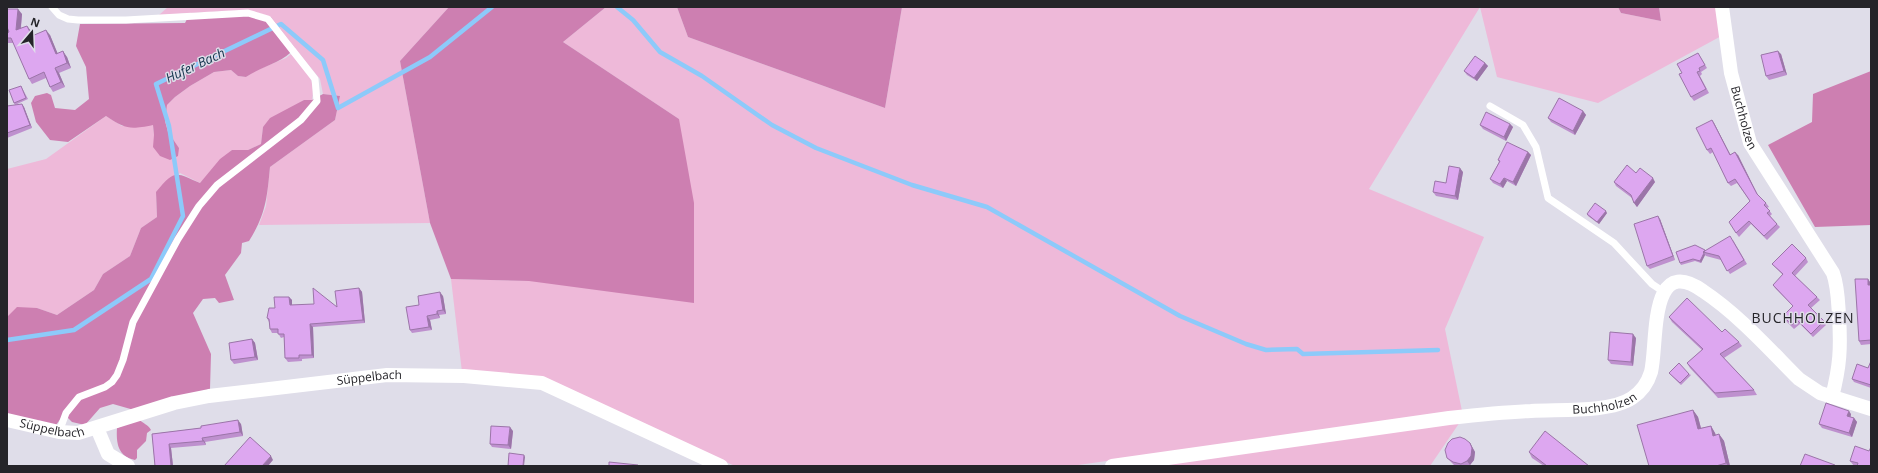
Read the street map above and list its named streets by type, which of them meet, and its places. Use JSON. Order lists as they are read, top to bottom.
{
  "streets": {
    "street": ["Buchholzen", "Süppelbach"]
  },
  "districts": ["BUCHHOLZEN"],
  "water": ["Hufer Bach"],
  "north": "top"
}
